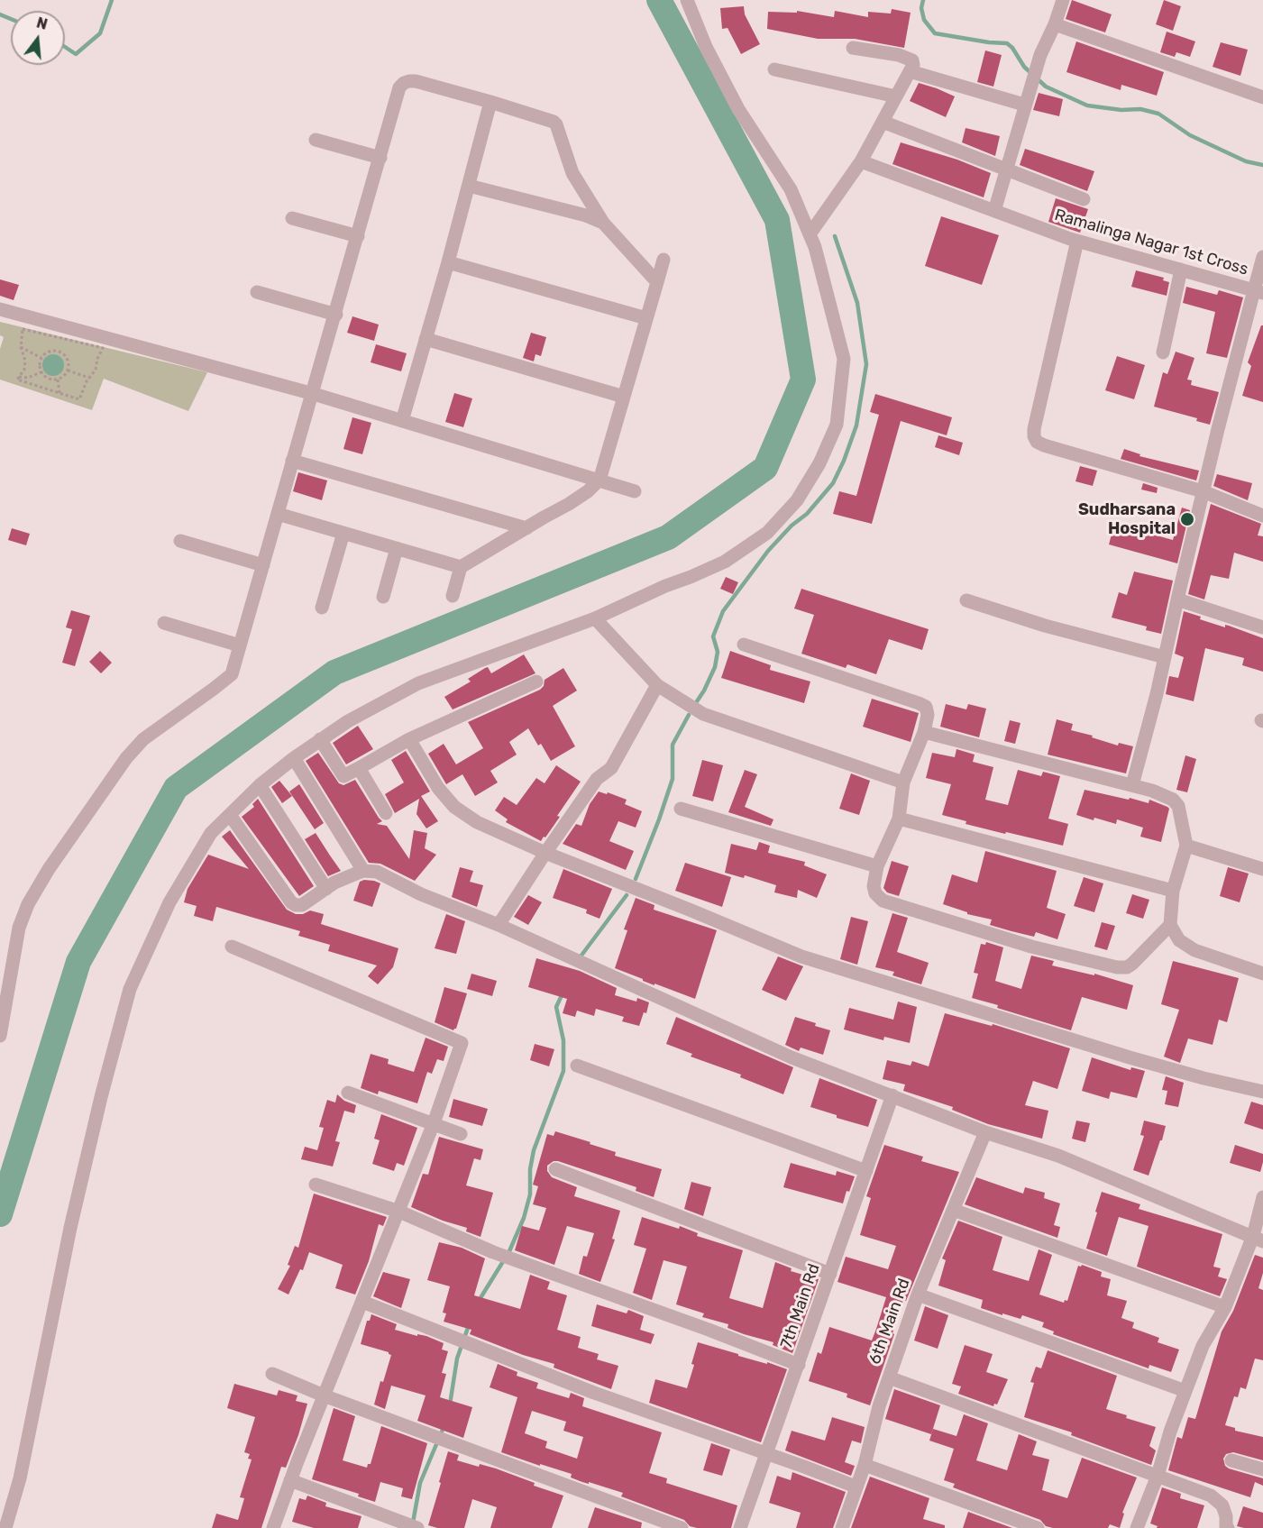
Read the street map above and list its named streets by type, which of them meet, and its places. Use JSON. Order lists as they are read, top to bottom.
{
  "streets": {
    "street": ["Ramalinga Nagar 1st Cross", "7th Main Rd", "6th Main Rd"]
  },
  "places": ["Sudharsana Hospital"],
  "north": "top"
}
